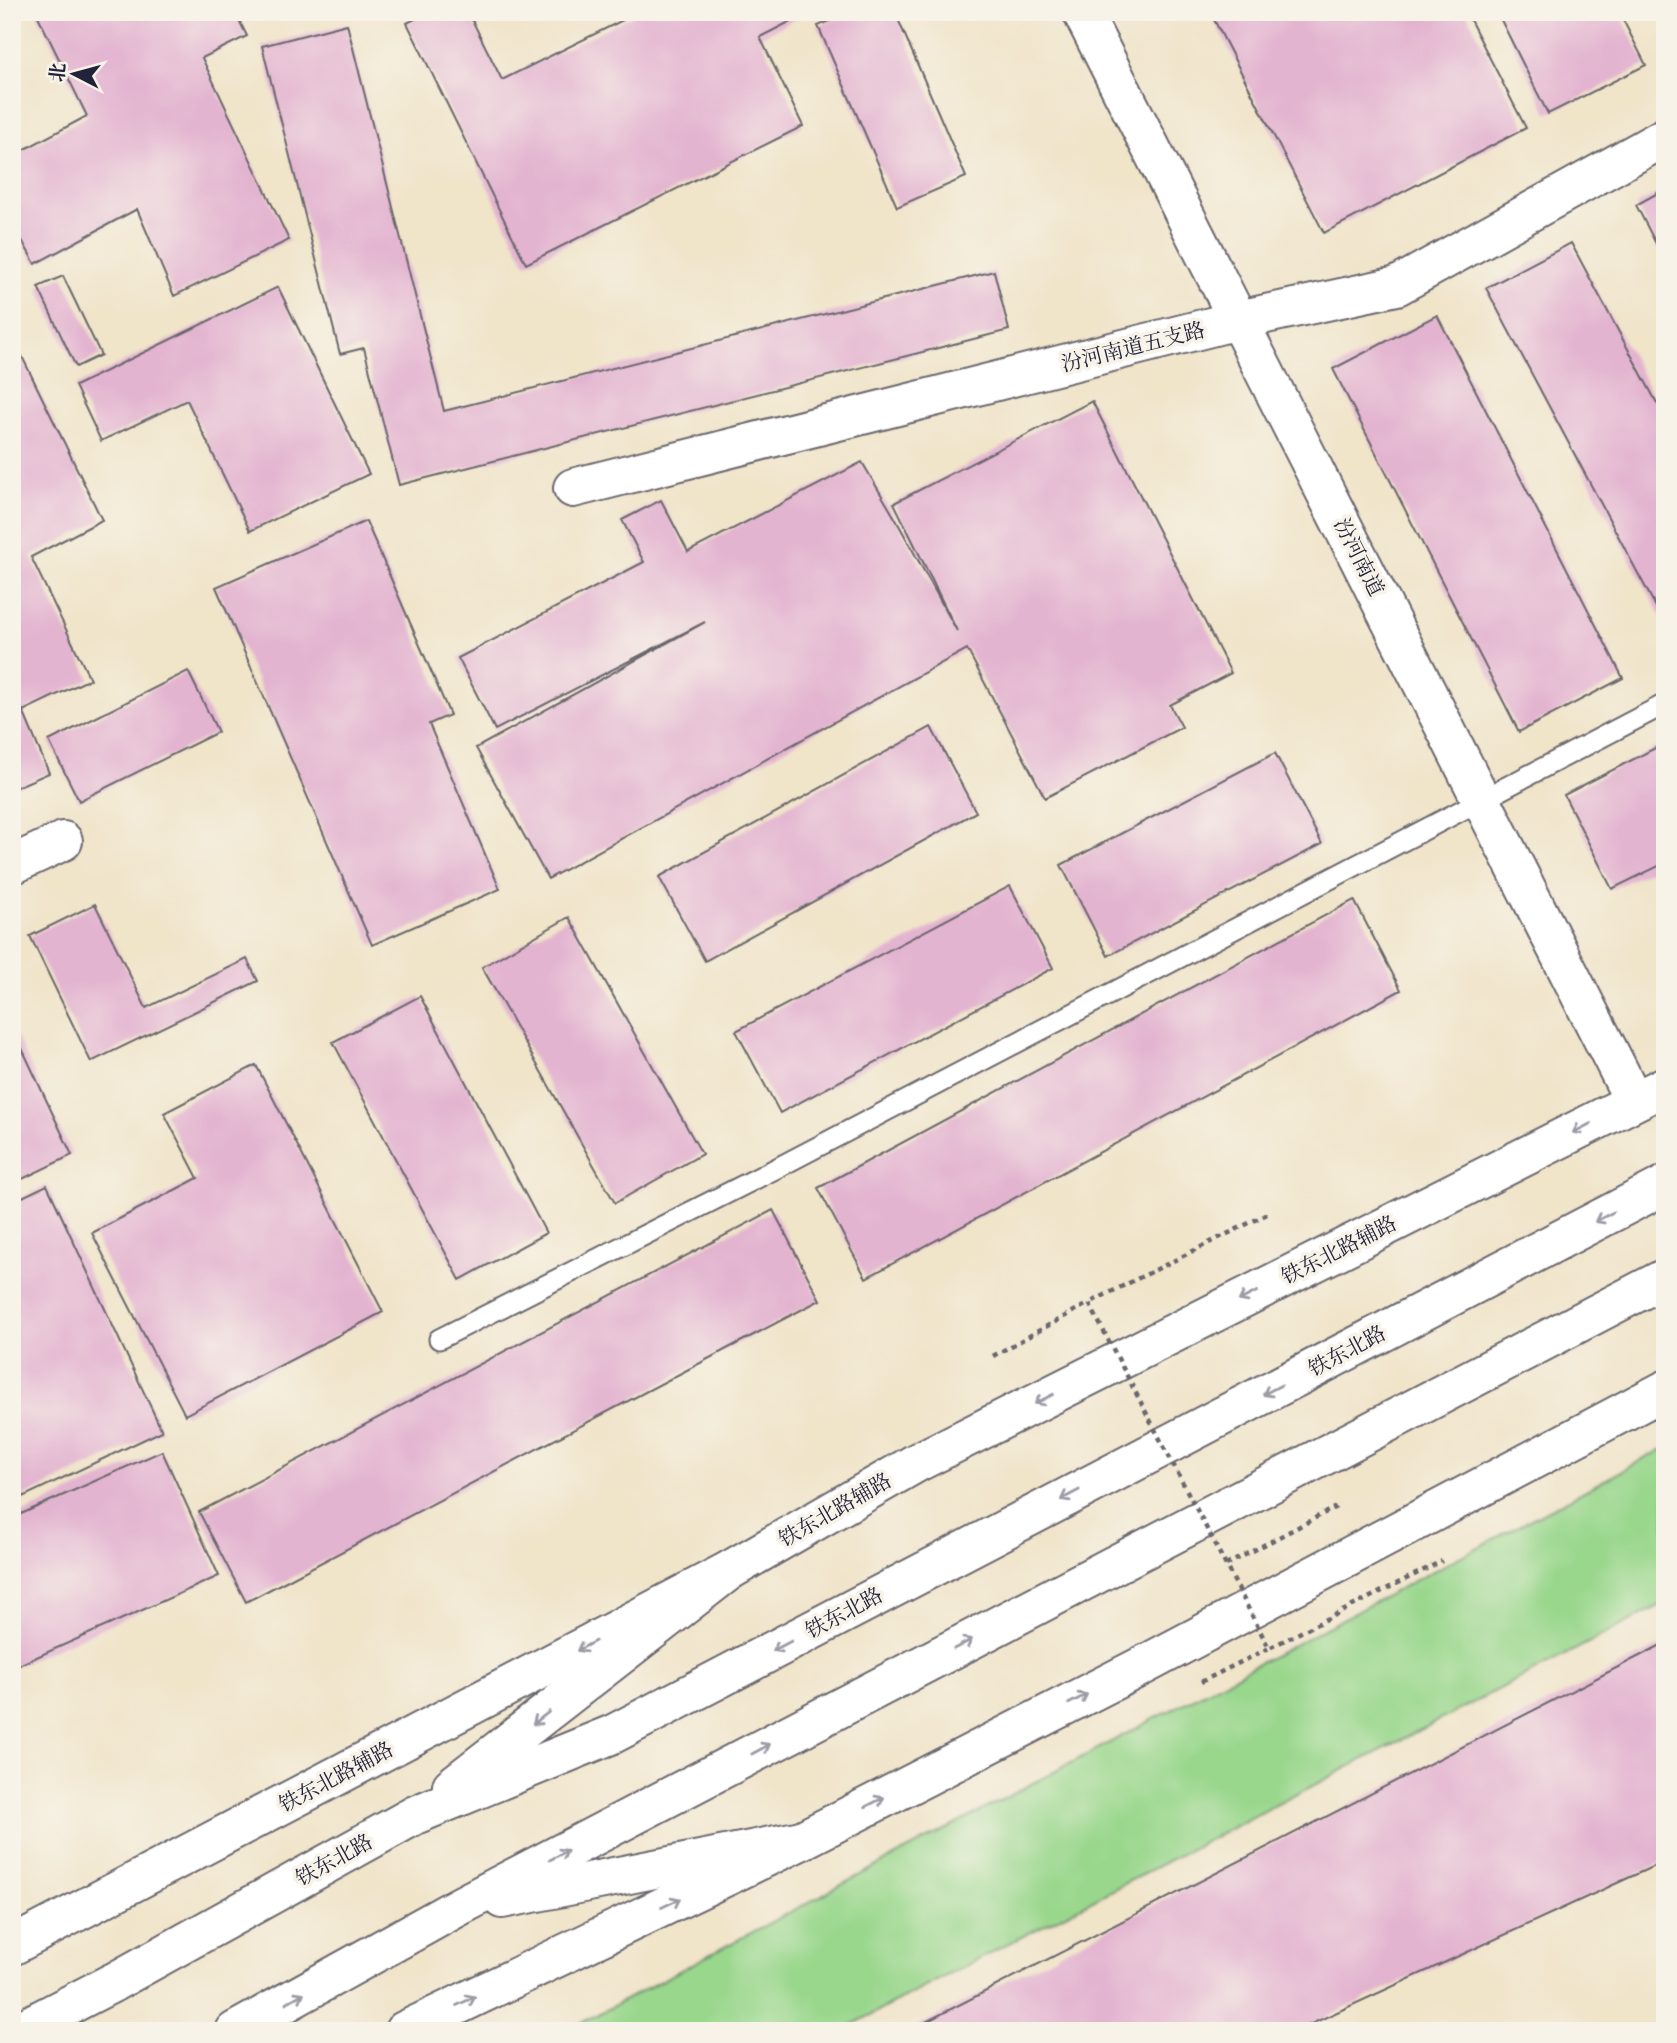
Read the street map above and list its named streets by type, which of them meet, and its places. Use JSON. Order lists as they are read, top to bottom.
{
  "streets": {
    "main road": [
      "汾河南道五支路",
      "汾河南道",
      "铁东北路辅路",
      "铁东北路"
    ]
  },
  "crossings": [
    ["汾河南道五支路", "汾河南道"],
    ["汾河南道", "铁东北路辅路"]
  ],
  "north": "left"
}
